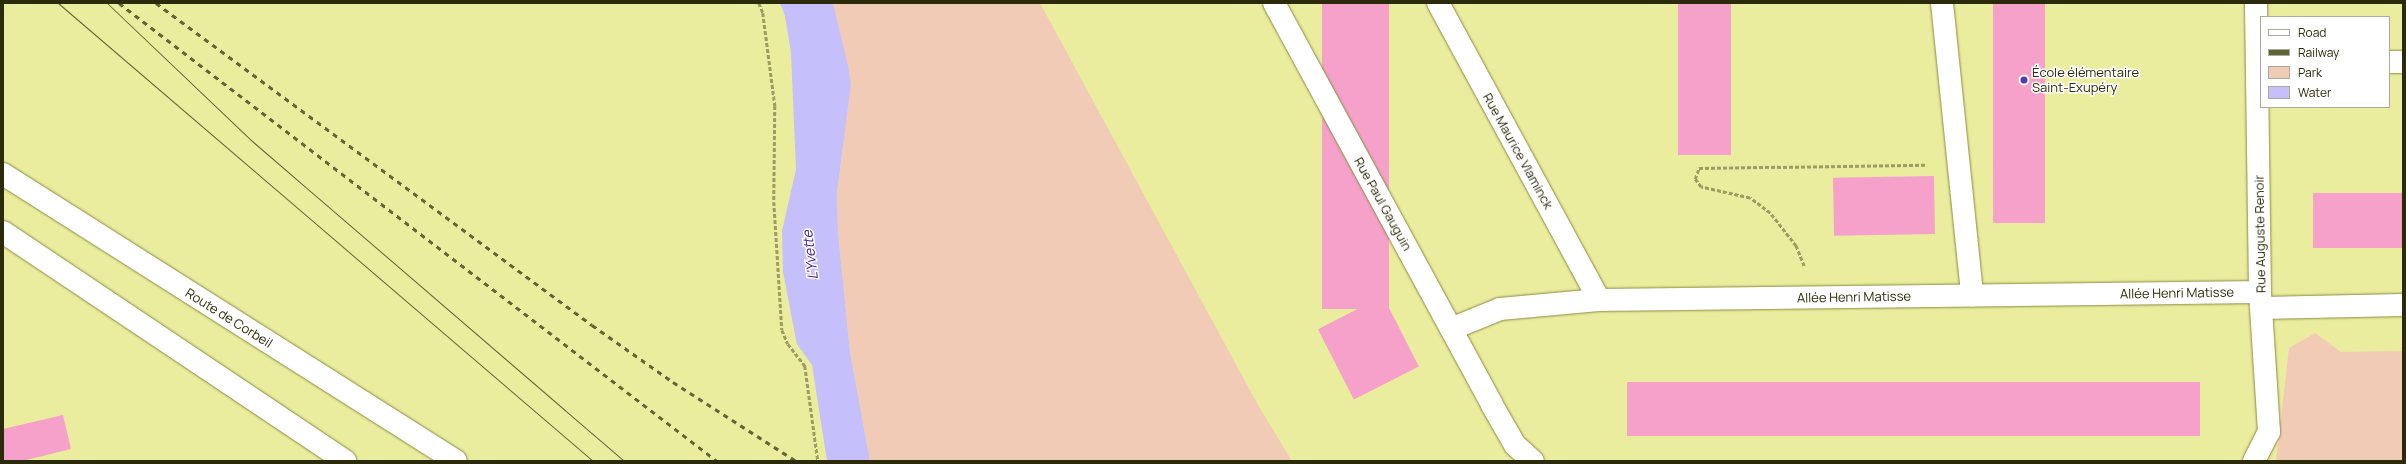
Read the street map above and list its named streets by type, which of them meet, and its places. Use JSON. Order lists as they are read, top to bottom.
{
  "streets": {
    "street": [
      "Rue Maurice Vlaminck",
      "Rue Paul Gauguin",
      "Rue Auguste Renoir",
      "Allée Henri Matisse",
      "Route de Corbeil"
    ]
  },
  "crossings": [
    ["Rue Maurice Vlaminck", "Allée Henri Matisse"],
    ["Rue Paul Gauguin", "Allée Henri Matisse"],
    ["Rue Auguste Renoir", "Allée Henri Matisse"]
  ],
  "water": ["L'Yvette"],
  "places": ["École élémentaire Saint-Exupéry"],
  "legend": [
    "Road",
    "Railway",
    "Park",
    "Water"
  ]
}
